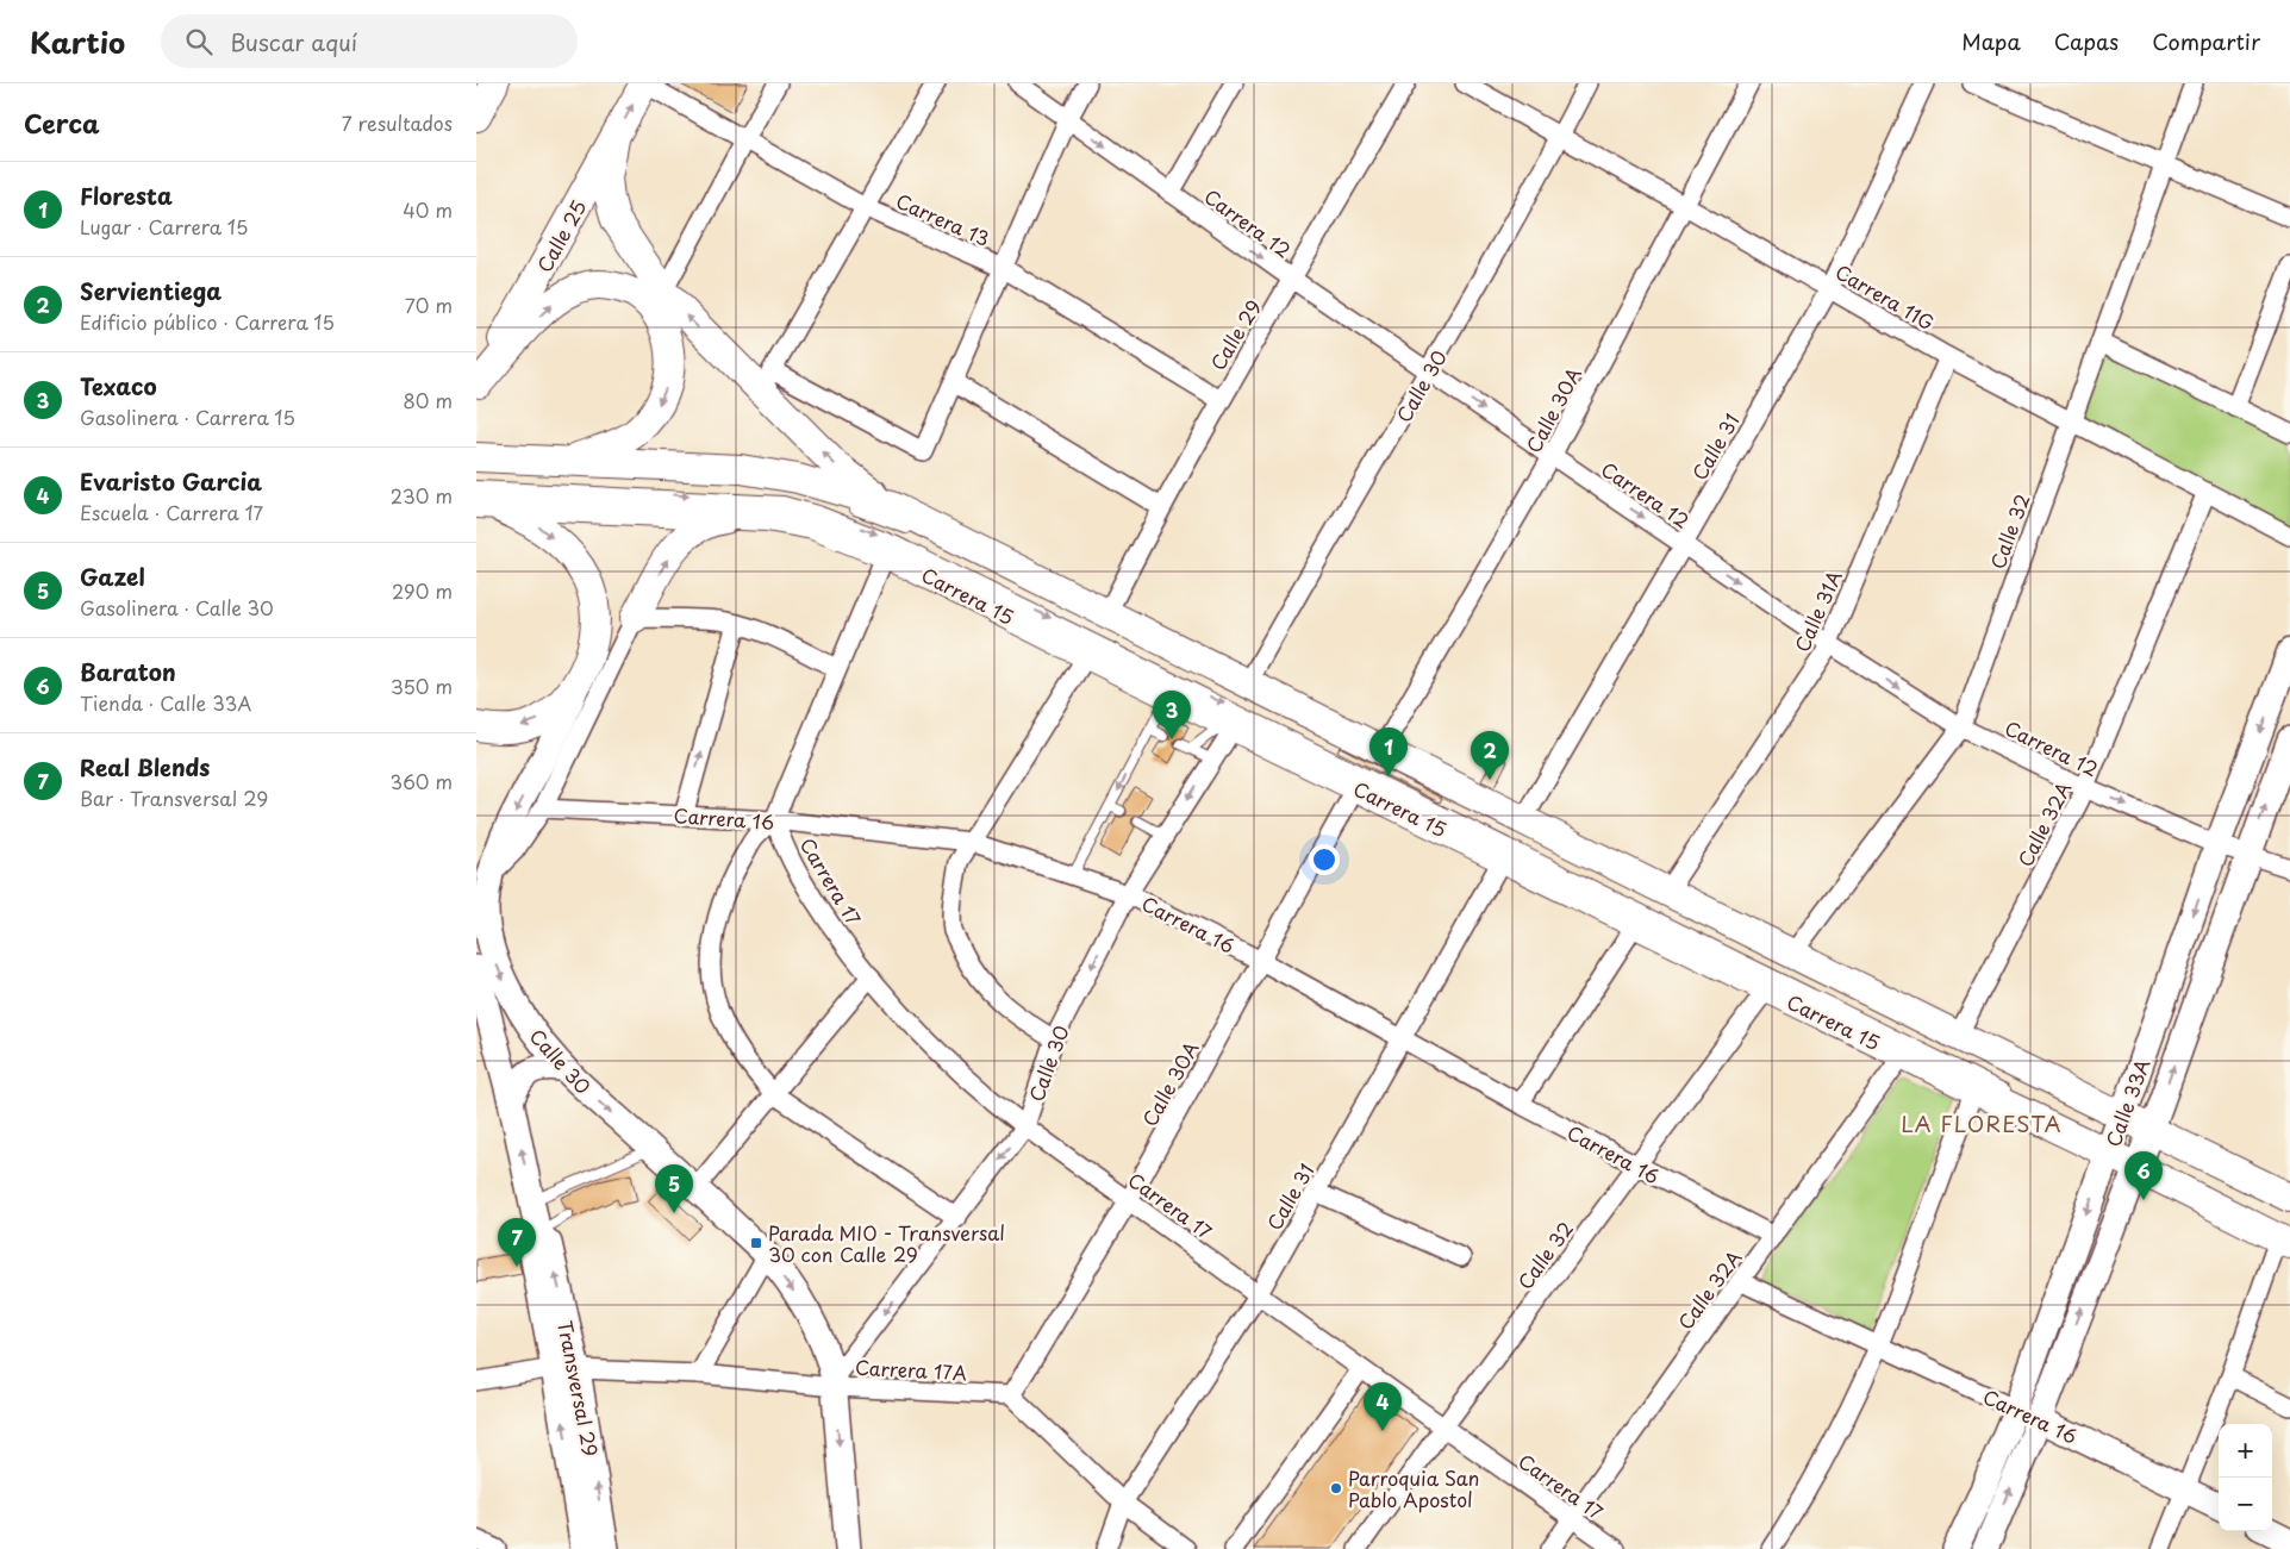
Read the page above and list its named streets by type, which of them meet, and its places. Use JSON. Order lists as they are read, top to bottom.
{
  "streets": {
    "main road": ["Calle 25", "Carrera 15"],
    "street": [
      "Carrera 13",
      "Carrera 12",
      "Carrera 11G",
      "Calle 29",
      "Calle 30",
      "Calle 30A",
      "Calle 31",
      "Calle 32",
      "Calle 31A",
      "Carrera 16",
      "Calle 32A",
      "Carrera 17",
      "Calle 33A",
      "Carrera 17A",
      "Transversal 29"
    ]
  },
  "crossings": [
    ["Carrera 13", "Calle 25"],
    ["Carrera 13", "Calle 29"],
    ["Carrera 12", "Calle 29"],
    ["Carrera 12", "Calle 30"],
    ["Carrera 12", "Calle 30A"],
    ["Carrera 12", "Calle 31"],
    ["Carrera 12", "Calle 32"],
    ["Carrera 12", "Calle 31A"],
    ["Carrera 12", "Calle 32A"],
    ["Carrera 12", "Calle 33A"],
    ["Carrera 11G", "Calle 30"],
    ["Carrera 11G", "Calle 30A"],
    ["Carrera 11G", "Calle 31"],
    ["Carrera 11G", "Calle 32"],
    ["Carrera 11G", "Calle 31A"],
    ["Carrera 11G", "Calle 32A"],
    ["Calle 29", "Carrera 15"],
    ["Calle 30", "Carrera 15"],
    ["Calle 30", "Carrera 16"],
    ["Calle 30", "Carrera 17"],
    ["Calle 30", "Carrera 17A"],
    ["Calle 30A", "Carrera 15"],
    ["Calle 30A", "Carrera 16"],
    ["Calle 30A", "Carrera 17"],
    ["Calle 30A", "Carrera 17A"],
    ["Calle 31", "Carrera 15"],
    ["Calle 31", "Carrera 16"],
    ["Calle 31", "Carrera 17"],
    ["Calle 32", "Carrera 15"],
    ["Calle 32", "Carrera 16"],
    ["Calle 32", "Carrera 17"],
    ["Carrera 15", "Calle 31A"],
    ["Carrera 15", "Calle 32A"],
    ["Carrera 15", "Calle 33A"],
    ["Carrera 16", "Calle 32A"],
    ["Carrera 16", "Carrera 17"],
    ["Carrera 16", "Calle 33A"],
    ["Calle 32A", "Carrera 17"],
    ["Carrera 17A", "Transversal 29"]
  ],
  "one_way": ["Carrera 12", "Calle 30", "Transversal 29"],
  "districts": ["LA FLORESTA"],
  "places": {
    "transit": ["Parada MIO - Transversal 30 con Calle 29"],
    "other": ["Parroquia San Pablo Apostol"]
  },
  "page": {
    "header": "Kartio",
    "search": "Buscar aquí",
    "nav": ["Mapa", "Capas", "Compartir"],
    "heading": ["Cerca", "7 resultados"],
    "list": [
      {
        "mark": "1",
        "name": "Floresta",
        "note": "Lugar · Carrera 15",
        "value": "40 m"
      },
      {
        "mark": "2",
        "name": "Servientiega",
        "note": "Edificio público · Carrera 15",
        "value": "70 m"
      },
      {
        "mark": "3",
        "name": "Texaco",
        "note": "Gasolinera · Carrera 15",
        "value": "80 m"
      },
      {
        "mark": "4",
        "name": "Evaristo Garcia",
        "note": "Escuela · Carrera 17",
        "value": "230 m"
      },
      {
        "mark": "5",
        "name": "Gazel",
        "note": "Gasolinera · Calle 30",
        "value": "290 m"
      },
      {
        "mark": "6",
        "name": "Baraton",
        "note": "Tienda · Calle 33A",
        "value": "350 m"
      },
      {
        "mark": "7",
        "name": "Real Blends",
        "note": "Bar · Transversal 29",
        "value": "360 m"
      }
    ],
    "pins": [
      "3",
      "1",
      "2",
      "6",
      "5",
      "7",
      "4"
    ],
    "map_buttons": ["+", "−"]
  }
}
